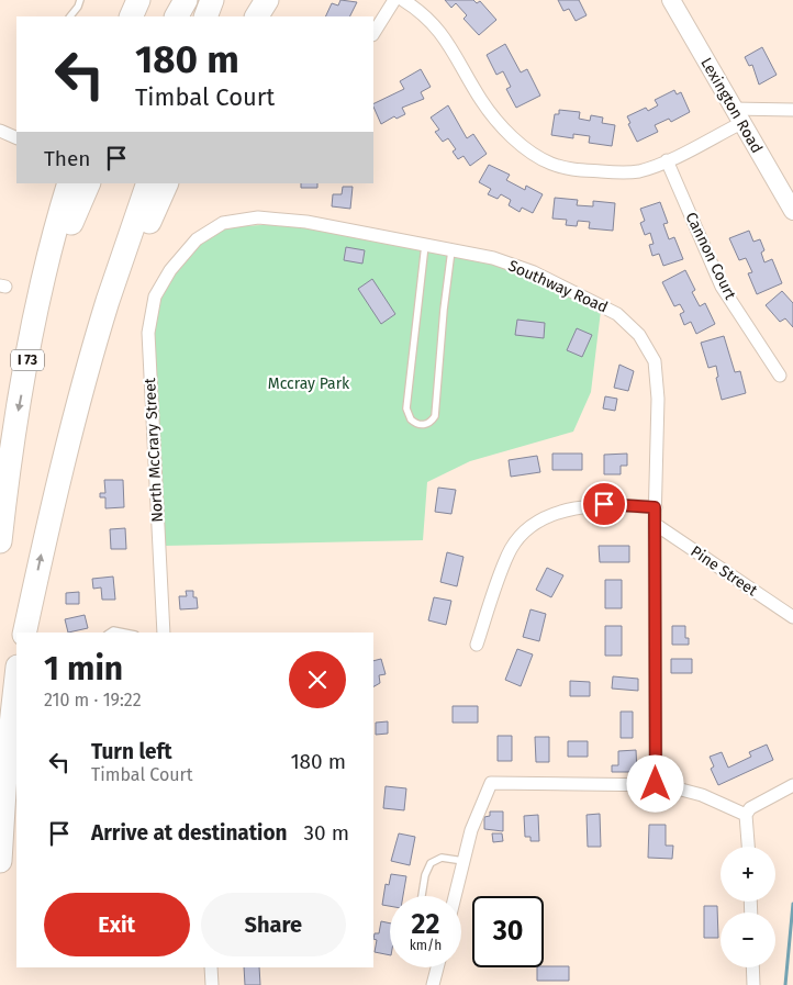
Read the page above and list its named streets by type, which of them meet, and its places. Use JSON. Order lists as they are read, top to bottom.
{
  "streets": {
    "highway": ["I 73"],
    "main road": ["Lexington Road"],
    "street": [
      "Cannon Court",
      "Southway Road",
      "North McCrary Street",
      "Pine Street"
    ]
  },
  "crossings": [
    ["Southway Road", "North McCrary Street"],
    ["Southway Road", "Pine Street"]
  ],
  "parks": ["Mccray Park"],
  "page": {
    "turn": ["180 m", "Timbal Court"],
    "then": "Then",
    "heading": ["1 min", "210 m · 19:22"],
    "list": [
      {
        "name": "Turn left",
        "note": "Timbal Court",
        "value": "180 m"
      },
      {
        "name": "Arrive at destination",
        "value": "30 m"
      }
    ],
    "map_buttons": ["+", "−"],
    "buttons": ["Exit", "Share"],
    "speed": "22 km/h",
    "limit": "30"
  }
}
